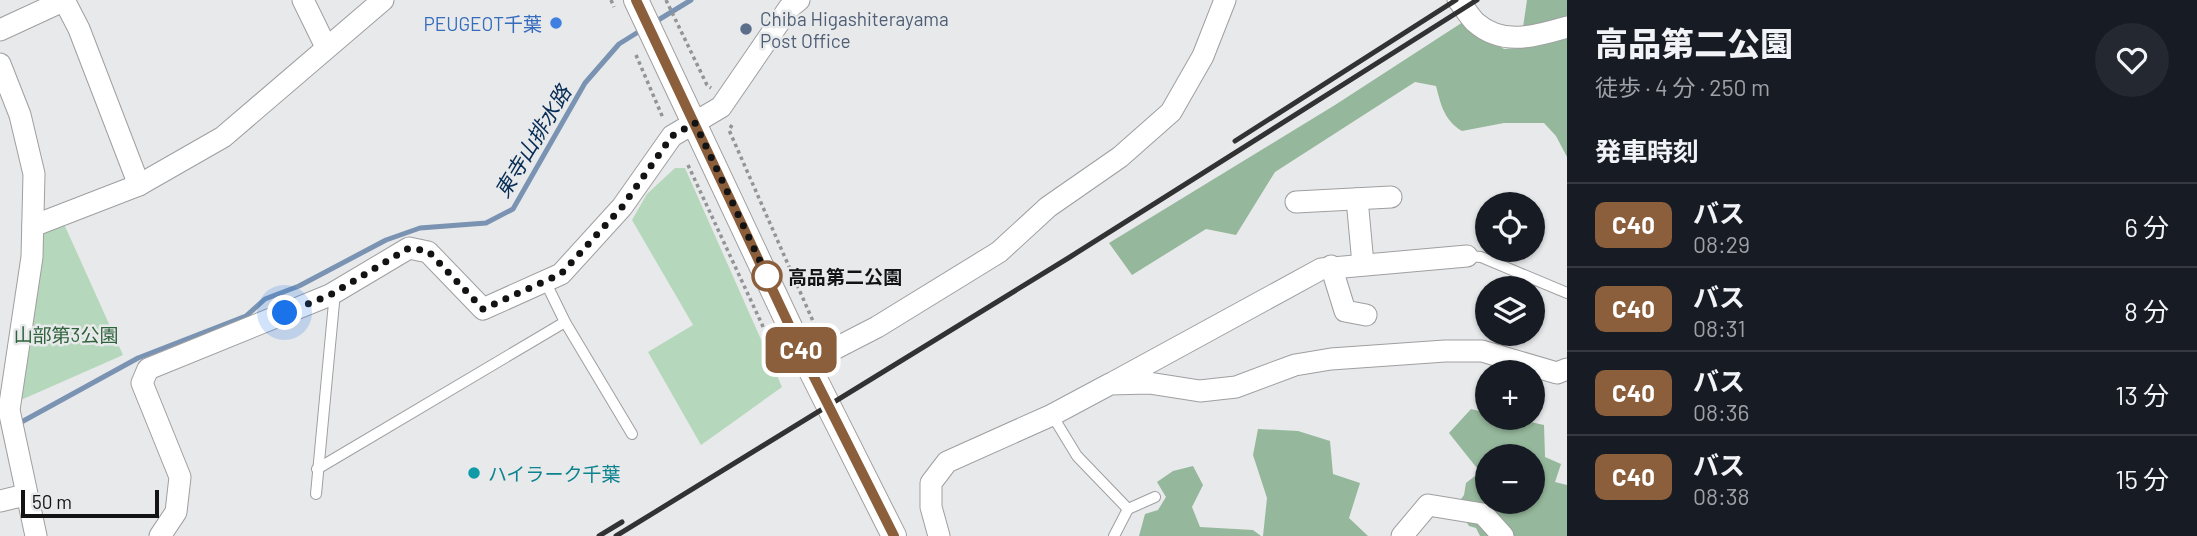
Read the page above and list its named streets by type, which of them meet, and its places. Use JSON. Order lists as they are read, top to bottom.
{
  "water": ["東寺山排水路"],
  "parks": ["山部第3公園"],
  "places": [
    "PEUGEOT千葉",
    "Chiba Higashiterayama Post Office",
    "高品第二公園",
    "ハイラーク千葉"
  ],
  "lines": ["bus line C40"],
  "scale_bar": "50 m",
  "page": {
    "on_map": "C40",
    "heading": [
      ["高品第二公園", "徒歩 · 4 分 · 250 m"],
      "発車時刻"
    ],
    "list": [
      {
        "mark": "C40",
        "name": "バス",
        "note": "08:29",
        "value": "6 分"
      },
      {
        "mark": "C40",
        "name": "バス",
        "note": "08:31",
        "value": "8 分"
      },
      {
        "mark": "C40",
        "name": "バス",
        "note": "08:36",
        "value": "13 分"
      },
      {
        "mark": "C40",
        "name": "バス",
        "note": "08:38",
        "value": "15 分"
      }
    ],
    "map_buttons": ["+", "−"],
    "scale": "50 m"
  }
}
